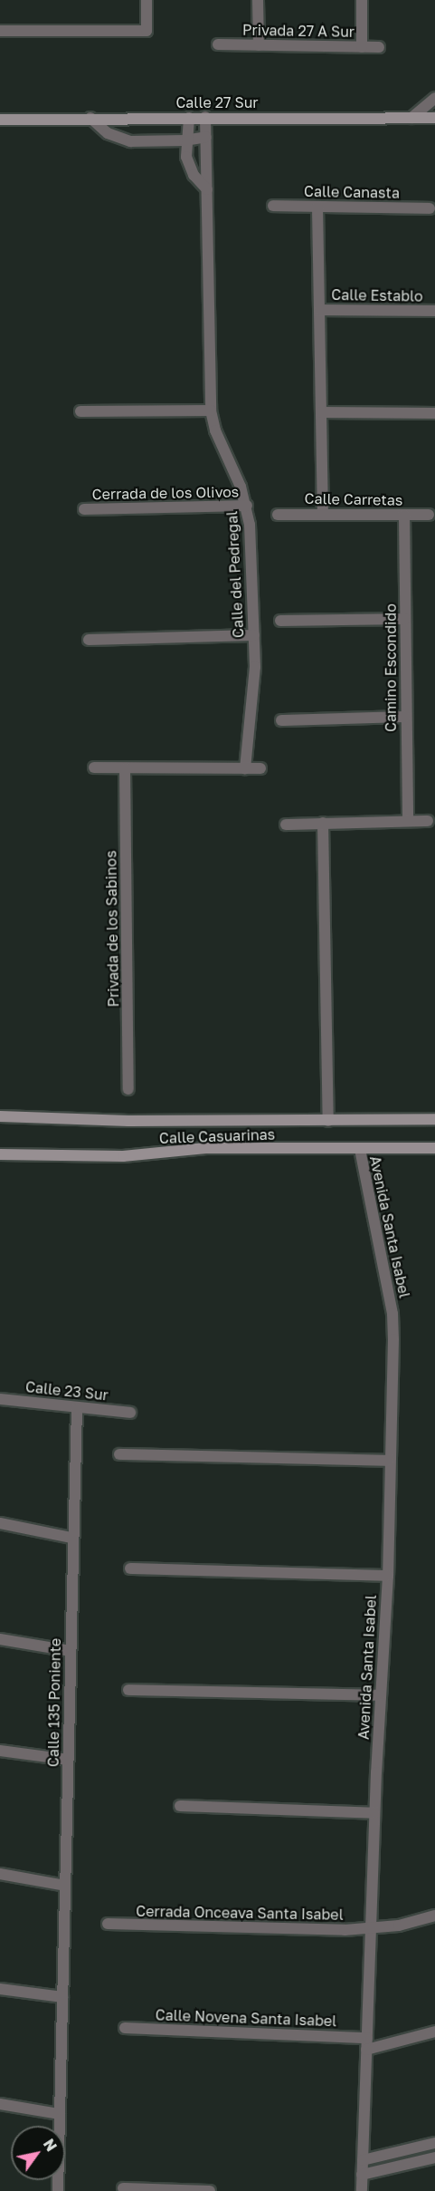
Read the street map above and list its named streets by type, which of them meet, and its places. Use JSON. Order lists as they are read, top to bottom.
{
  "streets": {
    "main road": ["Calle 27 Sur", "Calle Casuarinas"],
    "street": [
      "Privada 27 A Sur",
      "Calle Canasta",
      "Calle Establo",
      "Cerrada de los Olivos",
      "Calle Carretas",
      "Calle del Pedregal",
      "Camino Escondido",
      "Privada de los Sabinos",
      "Avenida Santa Isabel",
      "Calle 23 Sur",
      "Calle 135 Poniente",
      "Cerrada Onceava Santa Isabel",
      "Calle Novena Santa Isabel"
    ]
  },
  "crossings": [
    ["Calle 27 Sur", "Calle del Pedregal"],
    ["Cerrada de los Olivos", "Calle del Pedregal"],
    ["Calle Carretas", "Camino Escondido"],
    ["Calle Casuarinas", "Avenida Santa Isabel"],
    ["Avenida Santa Isabel", "Cerrada Onceava Santa Isabel"],
    ["Avenida Santa Isabel", "Calle Novena Santa Isabel"],
    ["Calle 23 Sur", "Calle 135 Poniente"]
  ],
  "north": "top right"
}
